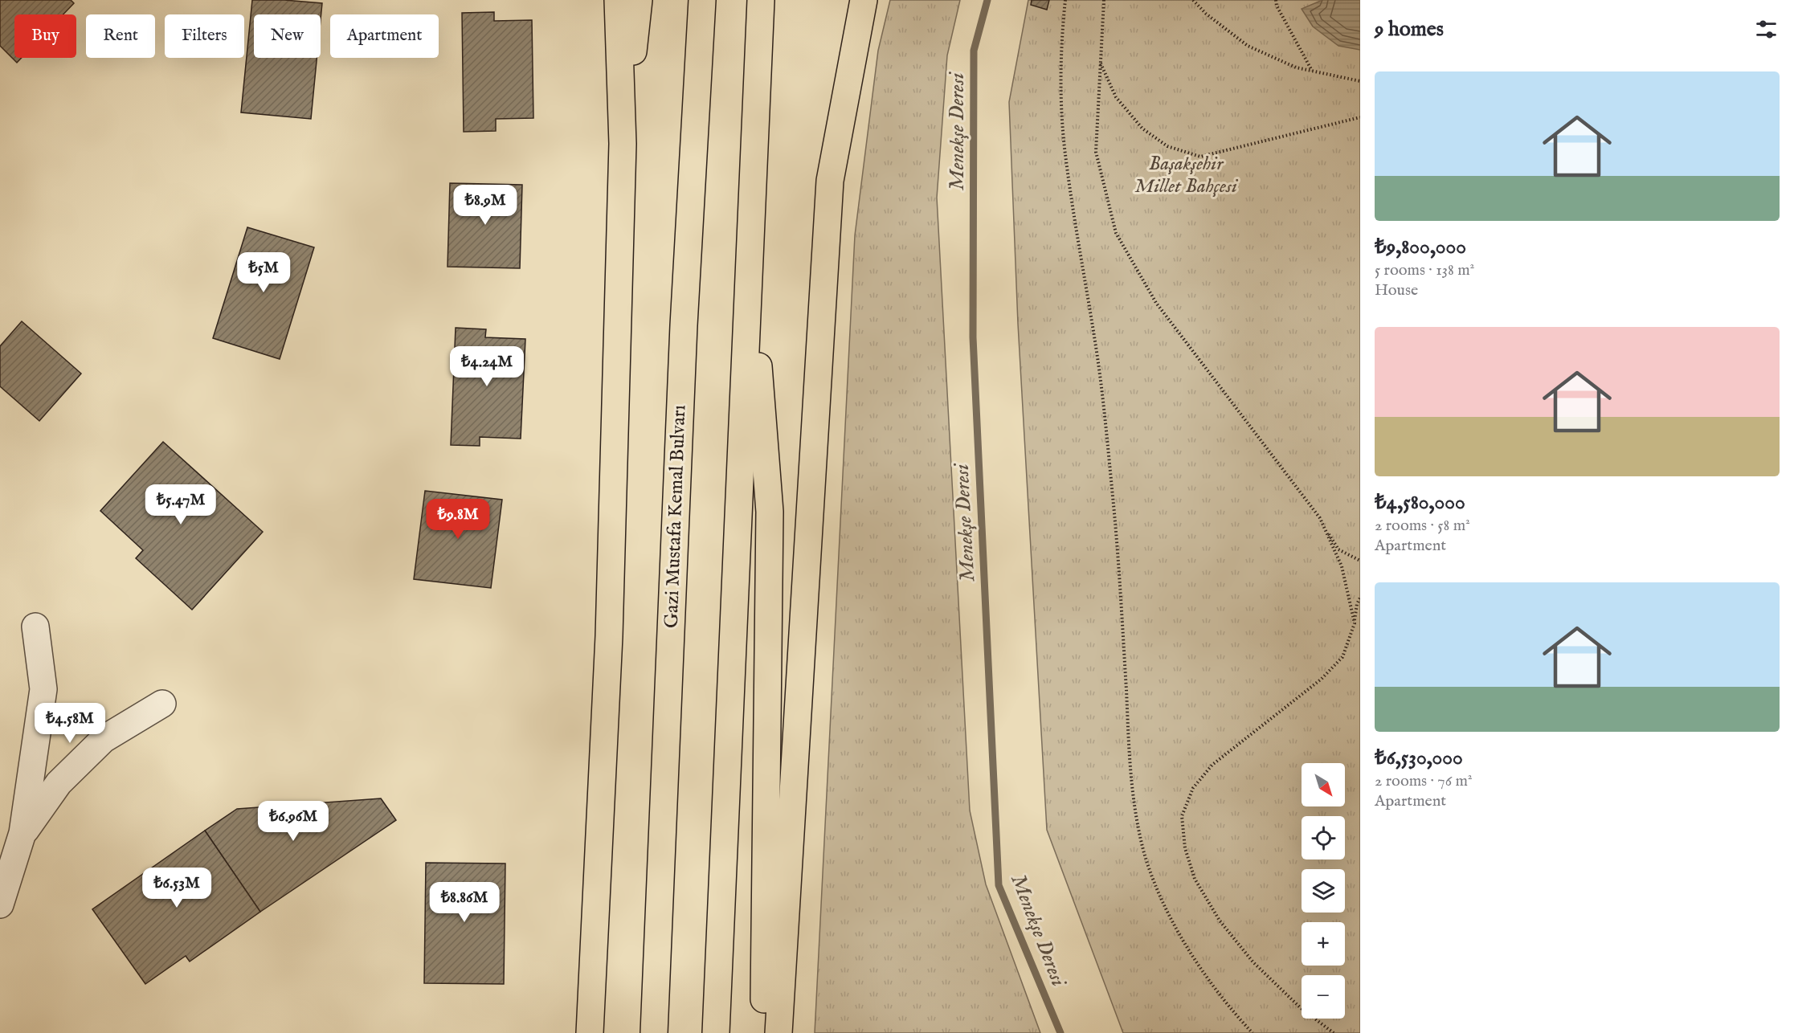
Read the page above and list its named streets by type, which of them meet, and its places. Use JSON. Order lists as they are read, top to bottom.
{
  "streets": {
    "highway": ["Gazi Mustafa Kemal Bulvarı"]
  },
  "water": ["Menekşe Deresi"],
  "parks": ["Başakşehir Millet Bahçesi"],
  "north": "bottom right",
  "page": {
    "heading": "9 homes",
    "chip": [
      "Buy",
      "Rent",
      "Filters",
      "New",
      "Apartment"
    ],
    "list": [
      {
        "name": "₺9,800,000",
        "note": "5 rooms · 138 m² · House"
      },
      {
        "name": "₺4,580,000",
        "note": "2 rooms · 58 m² · Apartment"
      },
      {
        "name": "₺6,530,000",
        "note": "2 rooms · 76 m² · Apartment"
      }
    ],
    "price": [
      "₺8.9M",
      "₺5M",
      "₺4.24M",
      "₺5.47M",
      "₺9.8M",
      "₺4.58M",
      "₺6.96M",
      "₺6.53M",
      "₺8.86M"
    ],
    "map_buttons": ["+", "−"]
  }
}
